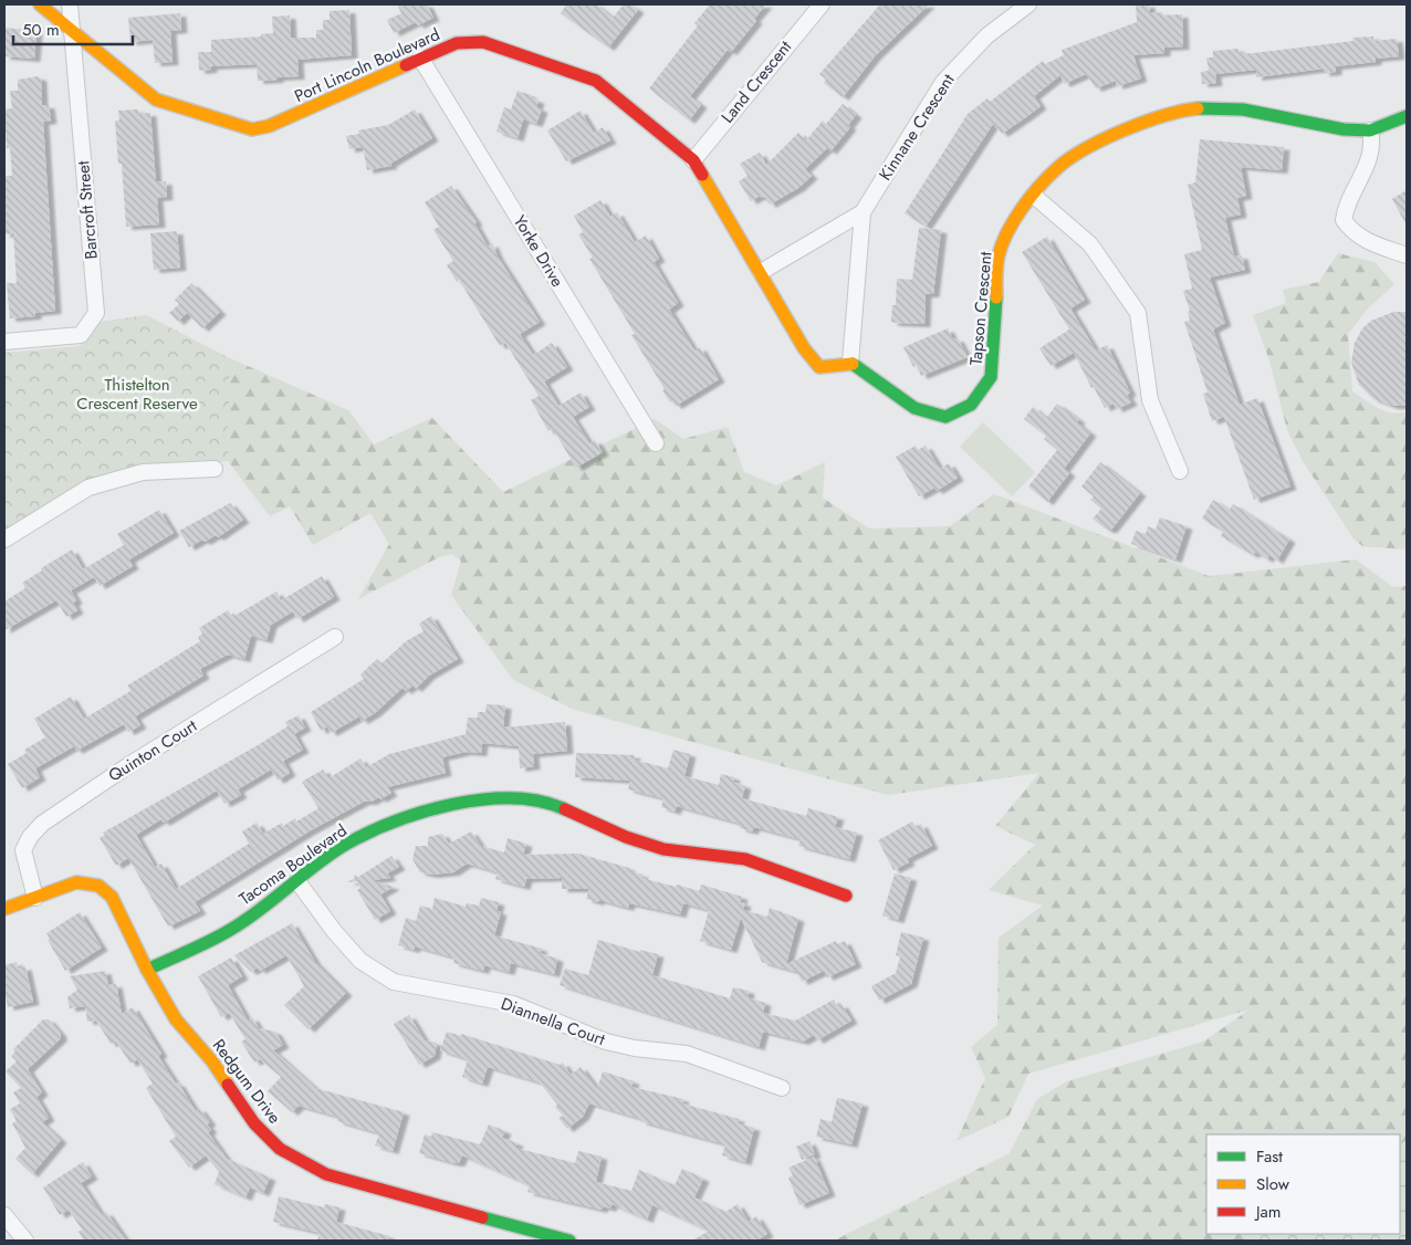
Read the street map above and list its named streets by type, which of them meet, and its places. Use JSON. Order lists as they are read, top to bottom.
{
  "streets": {
    "street": [
      "Port Lincoln Boulevard",
      "Land Crescent",
      "Kinnane Crescent",
      "Barcroft Street",
      "Yorke Drive",
      "Tapson Crescent",
      "Quinton Court",
      "Tacoma Boulevard",
      "Diannella Court",
      "Redgum Drive"
    ]
  },
  "crossings": [
    ["Port Lincoln Boulevard", "Land Crescent"],
    ["Port Lincoln Boulevard", "Kinnane Crescent"],
    ["Port Lincoln Boulevard", "Barcroft Street"],
    ["Port Lincoln Boulevard", "Yorke Drive"],
    ["Port Lincoln Boulevard", "Tapson Crescent"],
    ["Kinnane Crescent", "Tapson Crescent"],
    ["Quinton Court", "Redgum Drive"],
    ["Tacoma Boulevard", "Diannella Court"],
    ["Tacoma Boulevard", "Redgum Drive"]
  ],
  "parks": ["Thistelton Crescent Reserve"],
  "legend": ["Fast", "Slow", "Jam"],
  "scale_bar": "50 m"
}
